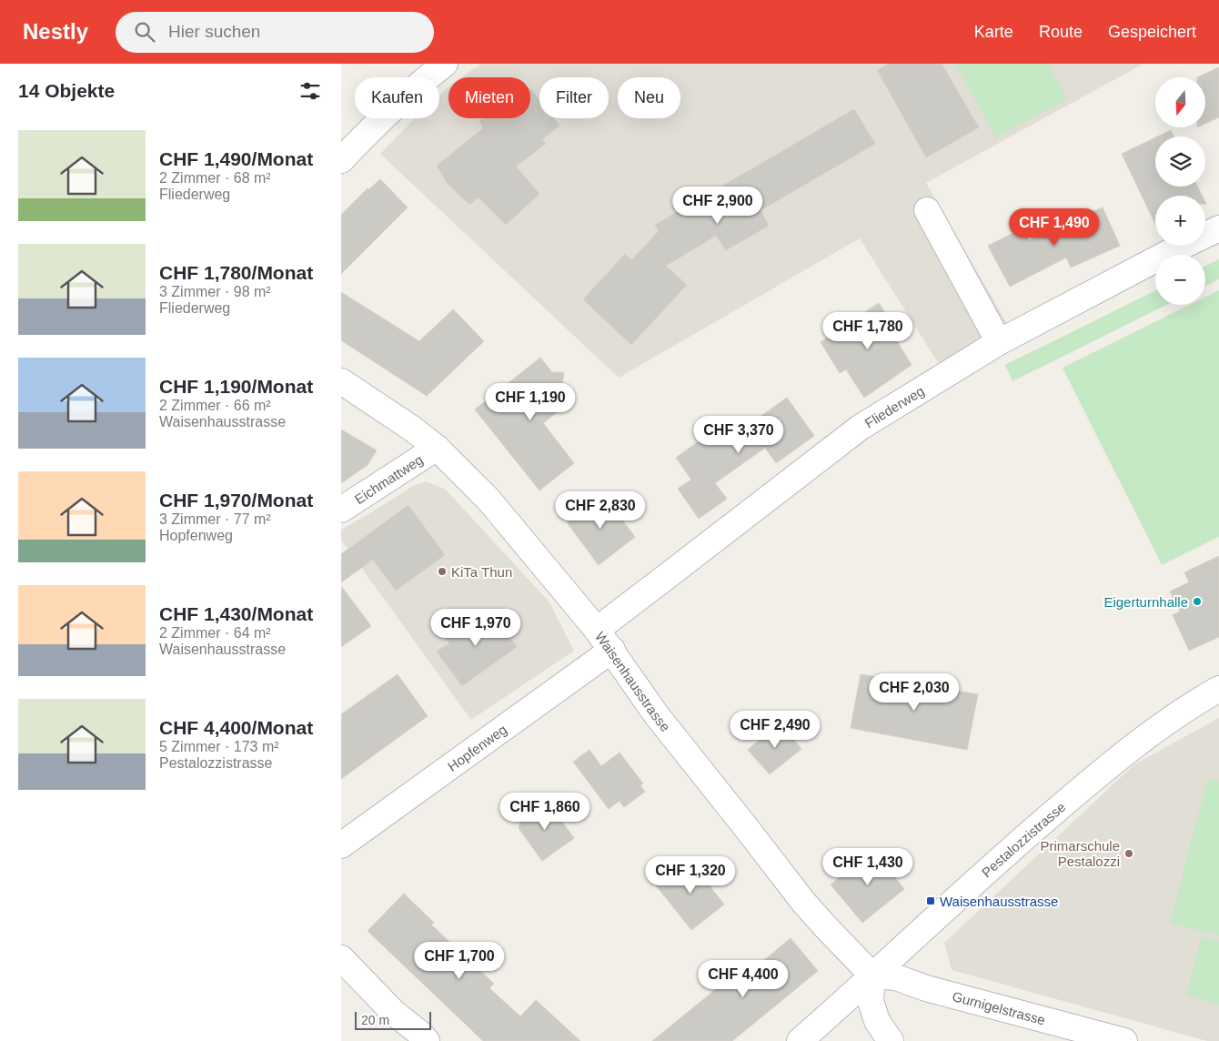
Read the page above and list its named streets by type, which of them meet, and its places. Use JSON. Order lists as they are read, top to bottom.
{
  "streets": {
    "street": [
      "Fliederweg",
      "Eichmattweg",
      "Waisenhausstrasse",
      "Hopfenweg",
      "Pestalozzistrasse",
      "Gurnigelstrasse"
    ]
  },
  "crossings": [
    ["Fliederweg", "Waisenhausstrasse"],
    ["Eichmattweg", "Waisenhausstrasse"],
    ["Waisenhausstrasse", "Hopfenweg"],
    ["Waisenhausstrasse", "Pestalozzistrasse"],
    ["Waisenhausstrasse", "Gurnigelstrasse"],
    ["Pestalozzistrasse", "Gurnigelstrasse"]
  ],
  "places": {
    "other": ["KiTa Thun", "Eigerturnhalle", "Primarschule Pestalozzi"],
    "transit": ["Waisenhausstrasse"]
  },
  "scale_bar": "20 m",
  "north": "bottom",
  "page": {
    "header": "Nestly",
    "search": "Hier suchen",
    "nav": ["Karte", "Route", "Gespeichert"],
    "heading": "14 Objekte",
    "map_buttons": ["+", "−"],
    "chip": [
      "Kaufen",
      "Mieten",
      "Filter",
      "Neu"
    ],
    "list": [
      {
        "name": "CHF 1,490/Monat",
        "note": "2 Zimmer · 68 m² · Fliederweg"
      },
      {
        "name": "CHF 1,780/Monat",
        "note": "3 Zimmer · 98 m² · Fliederweg"
      },
      {
        "name": "CHF 1,190/Monat",
        "note": "2 Zimmer · 66 m² · Waisenhausstrasse"
      },
      {
        "name": "CHF 1,970/Monat",
        "note": "3 Zimmer · 77 m² · Hopfenweg"
      },
      {
        "name": "CHF 1,430/Monat",
        "note": "2 Zimmer · 64 m² · Waisenhausstrasse"
      },
      {
        "name": "CHF 4,400/Monat",
        "note": "5 Zimmer · 173 m² · Pestalozzistrasse"
      }
    ],
    "price": [
      "CHF 2,900",
      "CHF 1,490",
      "CHF 1,780",
      "CHF 1,190",
      "CHF 3,370",
      "CHF 2,830",
      "CHF 1,970",
      "CHF 2,030",
      "CHF 2,490",
      "CHF 1,860",
      "CHF 1,430",
      "CHF 1,320",
      "CHF 1,700",
      "CHF 4,400"
    ],
    "scale": "20 m"
  }
}
